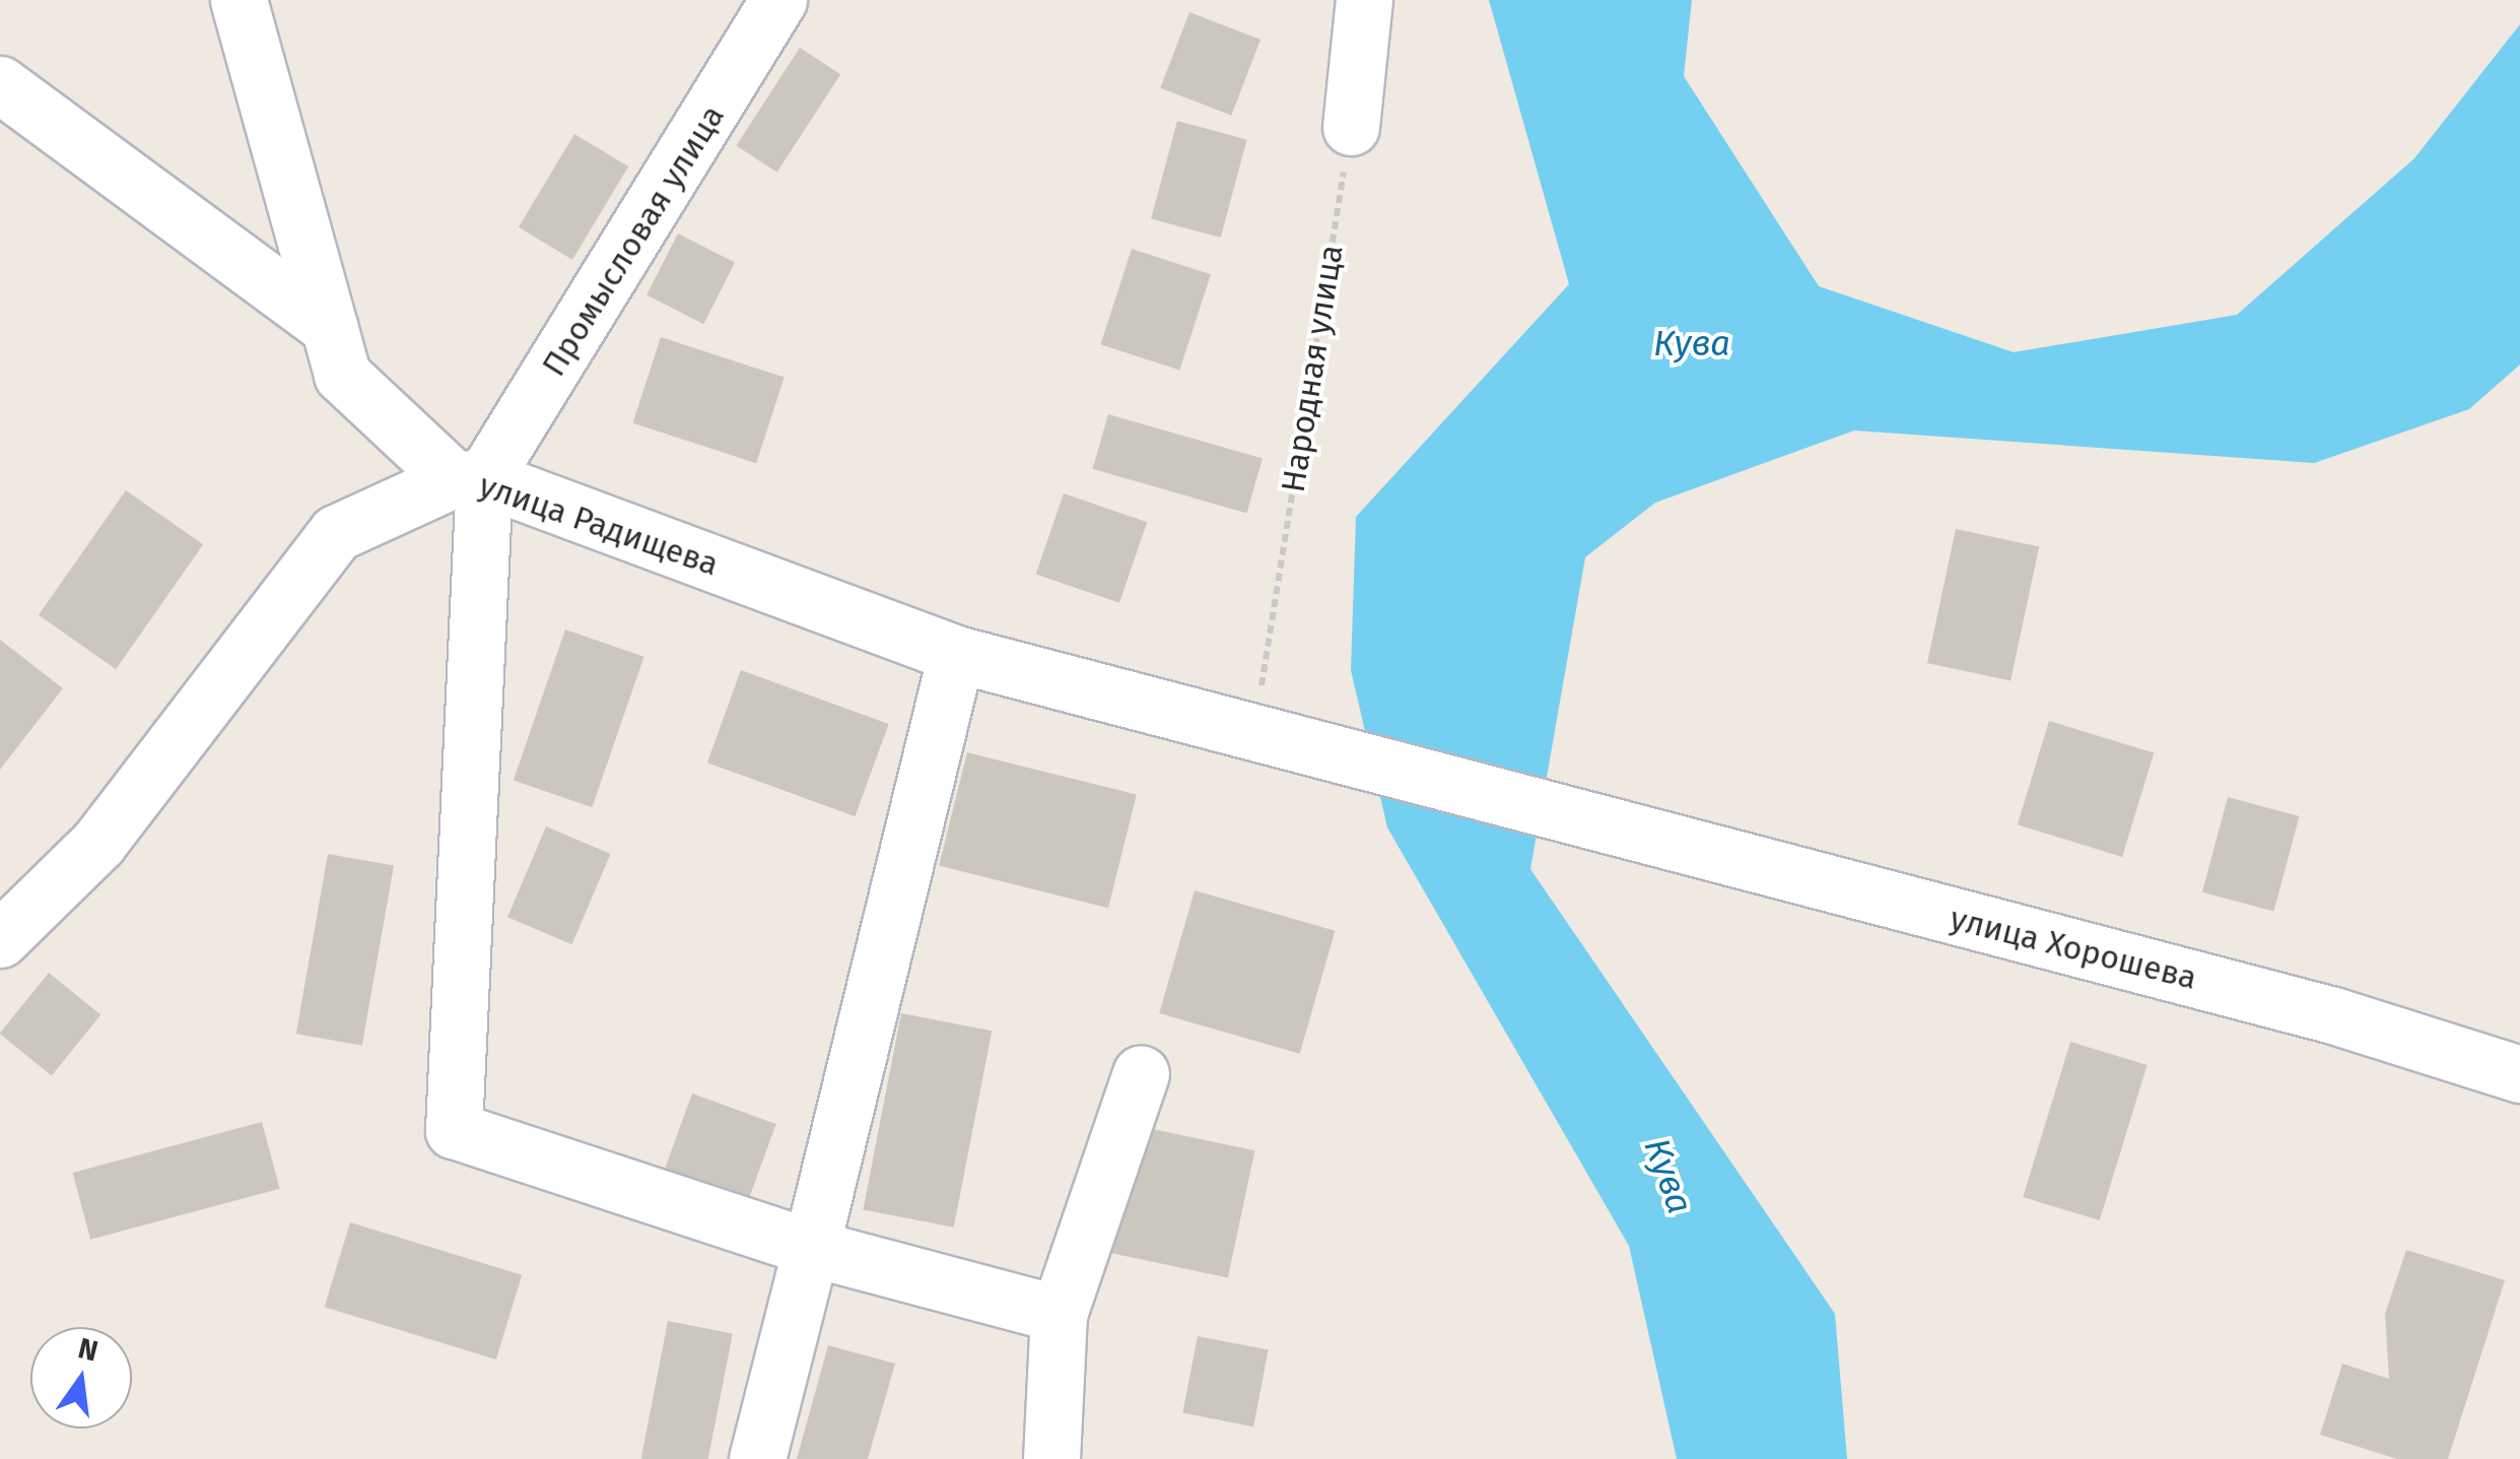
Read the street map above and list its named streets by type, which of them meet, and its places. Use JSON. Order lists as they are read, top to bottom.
{
  "streets": {
    "street": ["Промысловая улица", "улица Радищева", "улица Хорошева"],
    "path": ["Народная улица"]
  },
  "crossings": [
    ["Промысловая улица", "улица Радищева"],
    ["Народная улица", "улица Радищева"],
    ["Народная улица", "улица Хорошева"],
    ["улица Радищева", "улица Хорошева"]
  ],
  "water": ["Кува"],
  "north": "top"
}
